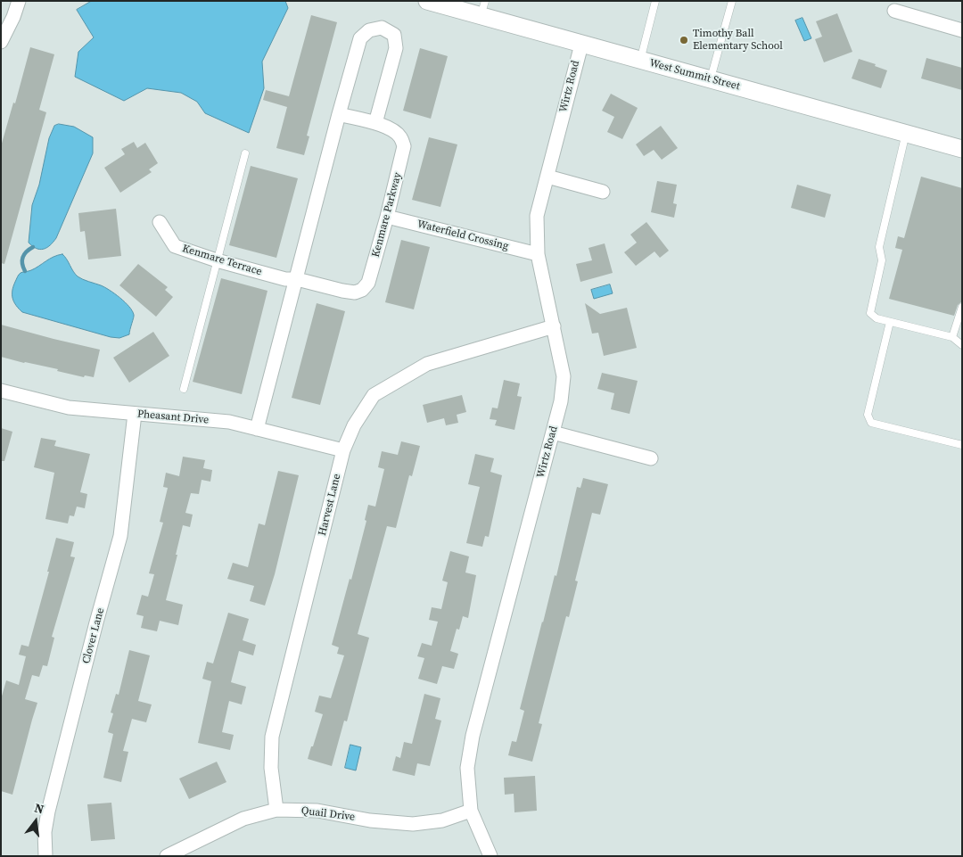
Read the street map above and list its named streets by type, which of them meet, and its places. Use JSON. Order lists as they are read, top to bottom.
{
  "streets": {
    "street": [
      "West Summit Street",
      "Wirtz Road",
      "Kenmare Parkway",
      "Waterfield Crossing",
      "Kenmare Terrace",
      "Pheasant Drive",
      "Harvest Lane",
      "Clover Lane",
      "Quail Drive"
    ]
  },
  "crossings": [
    ["West Summit Street", "Wirtz Road"],
    ["Wirtz Road", "Waterfield Crossing"],
    ["Wirtz Road", "Harvest Lane"],
    ["Wirtz Road", "Quail Drive"],
    ["Kenmare Parkway", "Waterfield Crossing"],
    ["Kenmare Parkway", "Kenmare Terrace"],
    ["Pheasant Drive", "Harvest Lane"],
    ["Pheasant Drive", "Clover Lane"],
    ["Harvest Lane", "Quail Drive"]
  ],
  "places": ["Timothy Ball Elementary School"],
  "north": "top"
}
